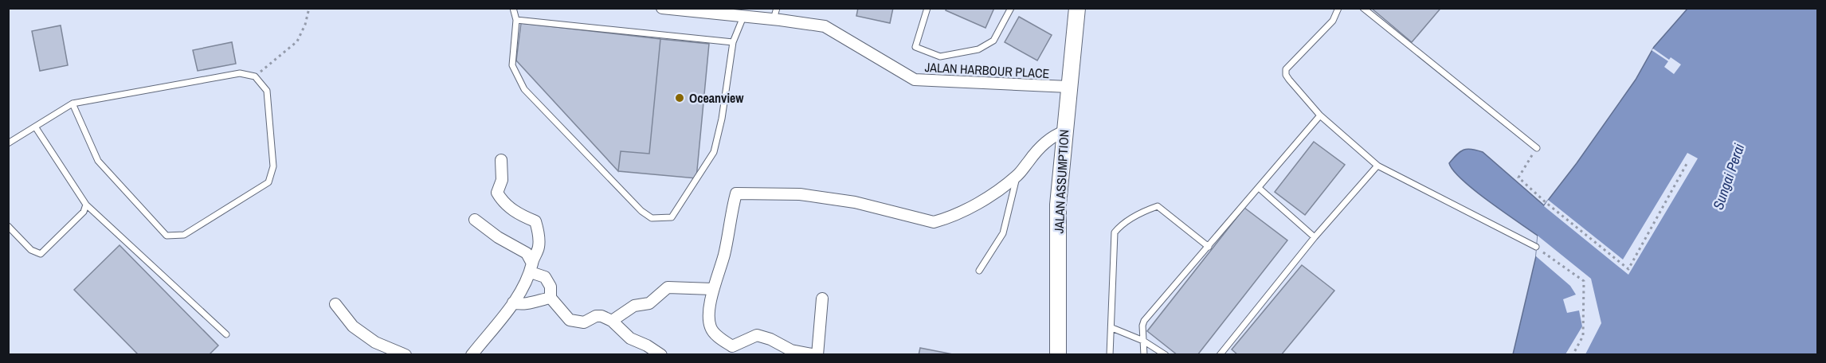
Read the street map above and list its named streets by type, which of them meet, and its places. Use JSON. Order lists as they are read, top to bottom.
{
  "streets": {
    "street": ["JALAN HARBOUR PLACE", "JALAN ASSUMPTION"]
  },
  "crossings": [
    ["JALAN HARBOUR PLACE", "JALAN ASSUMPTION"]
  ],
  "water": ["Sungai Perai"],
  "places": ["Oceanview"]
}
